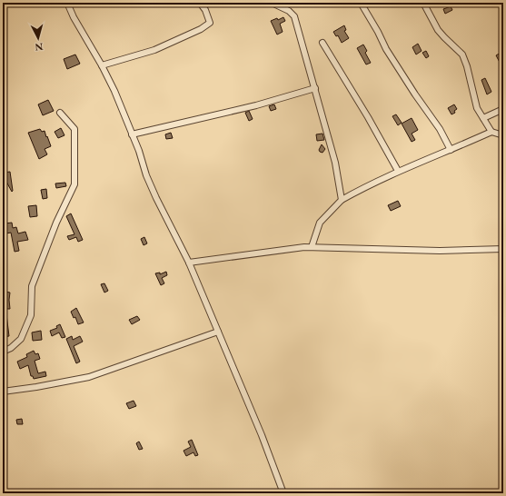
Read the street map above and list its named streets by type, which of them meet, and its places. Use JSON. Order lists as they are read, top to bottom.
{
  "north": "bottom"
}
